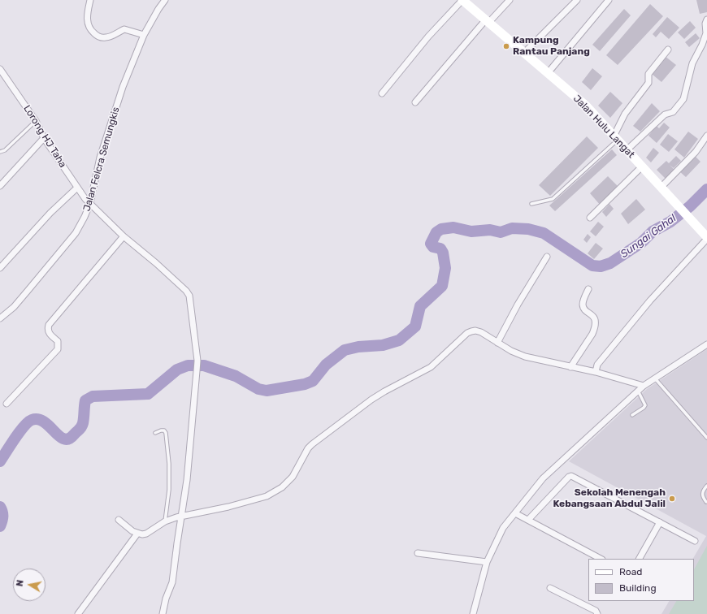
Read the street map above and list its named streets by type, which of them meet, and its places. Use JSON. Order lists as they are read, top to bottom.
{
  "streets": {
    "street": ["Jalan Hulu Langat", "Lorong HJ Taha", "Jalan Felcra Semungkis"]
  },
  "crossings": [
    ["Lorong HJ Taha", "Jalan Felcra Semungkis"]
  ],
  "water": ["Sungai Gahal"],
  "places": ["Kampung Rantau Panjang", "Sekolah Menengah Kebangsaan Abdul Jalil"],
  "legend": ["Road", "Building"],
  "north": "left"
}
